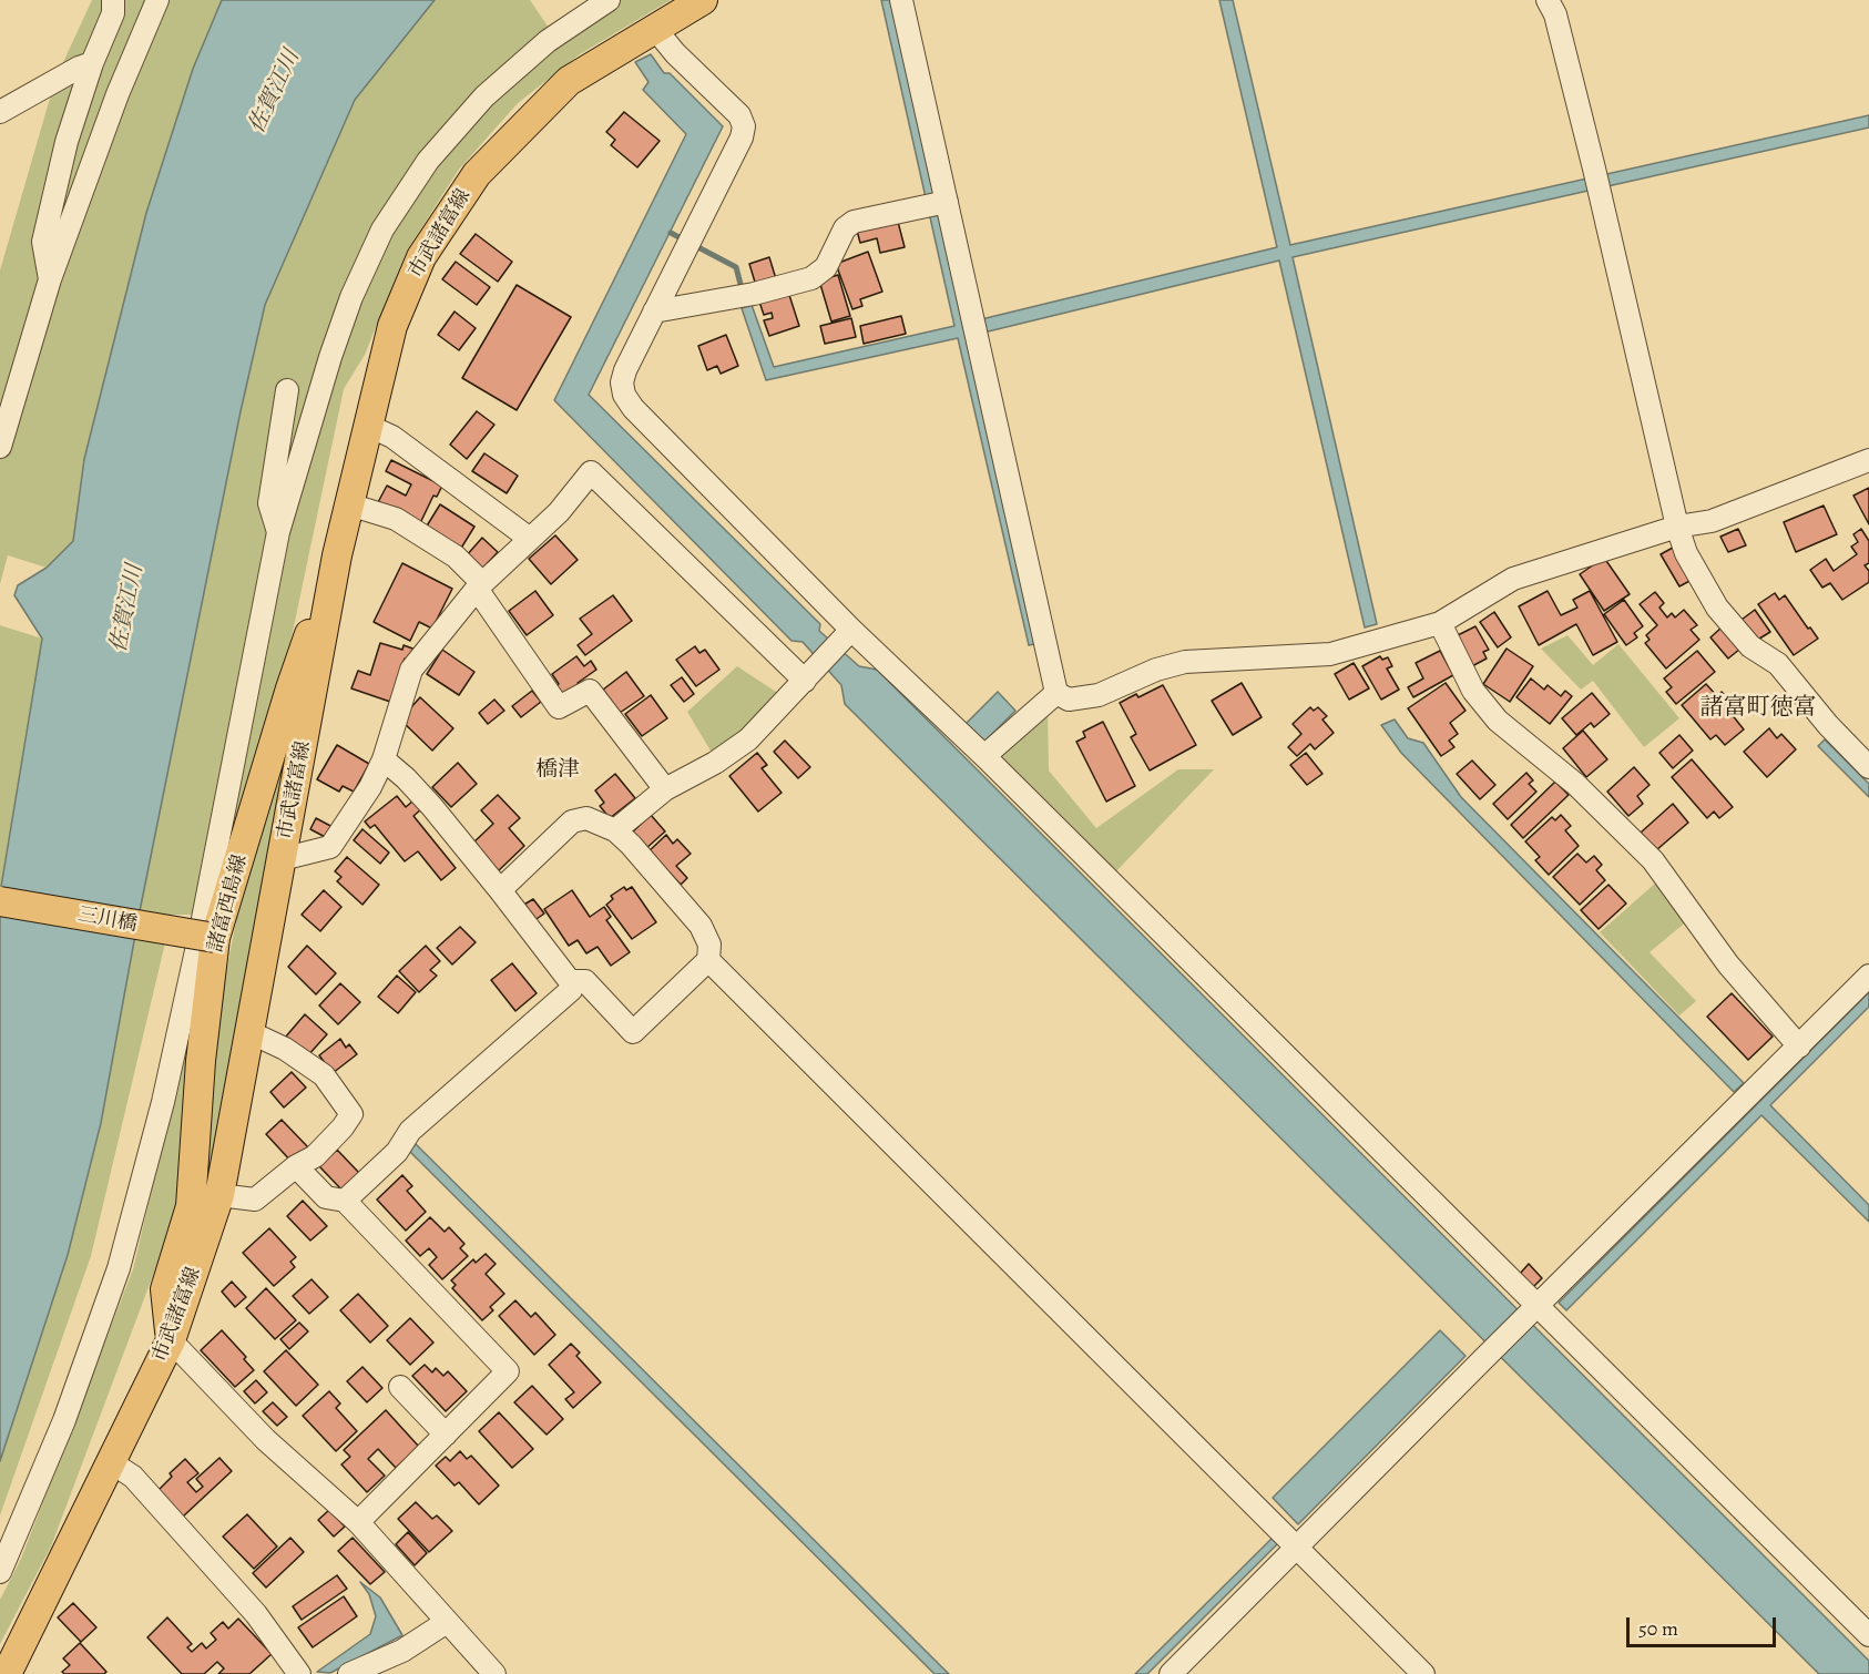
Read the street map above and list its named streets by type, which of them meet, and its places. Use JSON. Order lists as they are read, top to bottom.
{
  "streets": {
    "main road": ["市武諸富線", "諸富西島線", "三川橋"]
  },
  "crossings": [
    ["市武諸富線", "諸富西島線"],
    ["諸富西島線", "三川橋"]
  ],
  "districts": ["諸富町徳富", "橋津"],
  "water": ["佐賀江川"],
  "scale_bar": "50 m"
}
